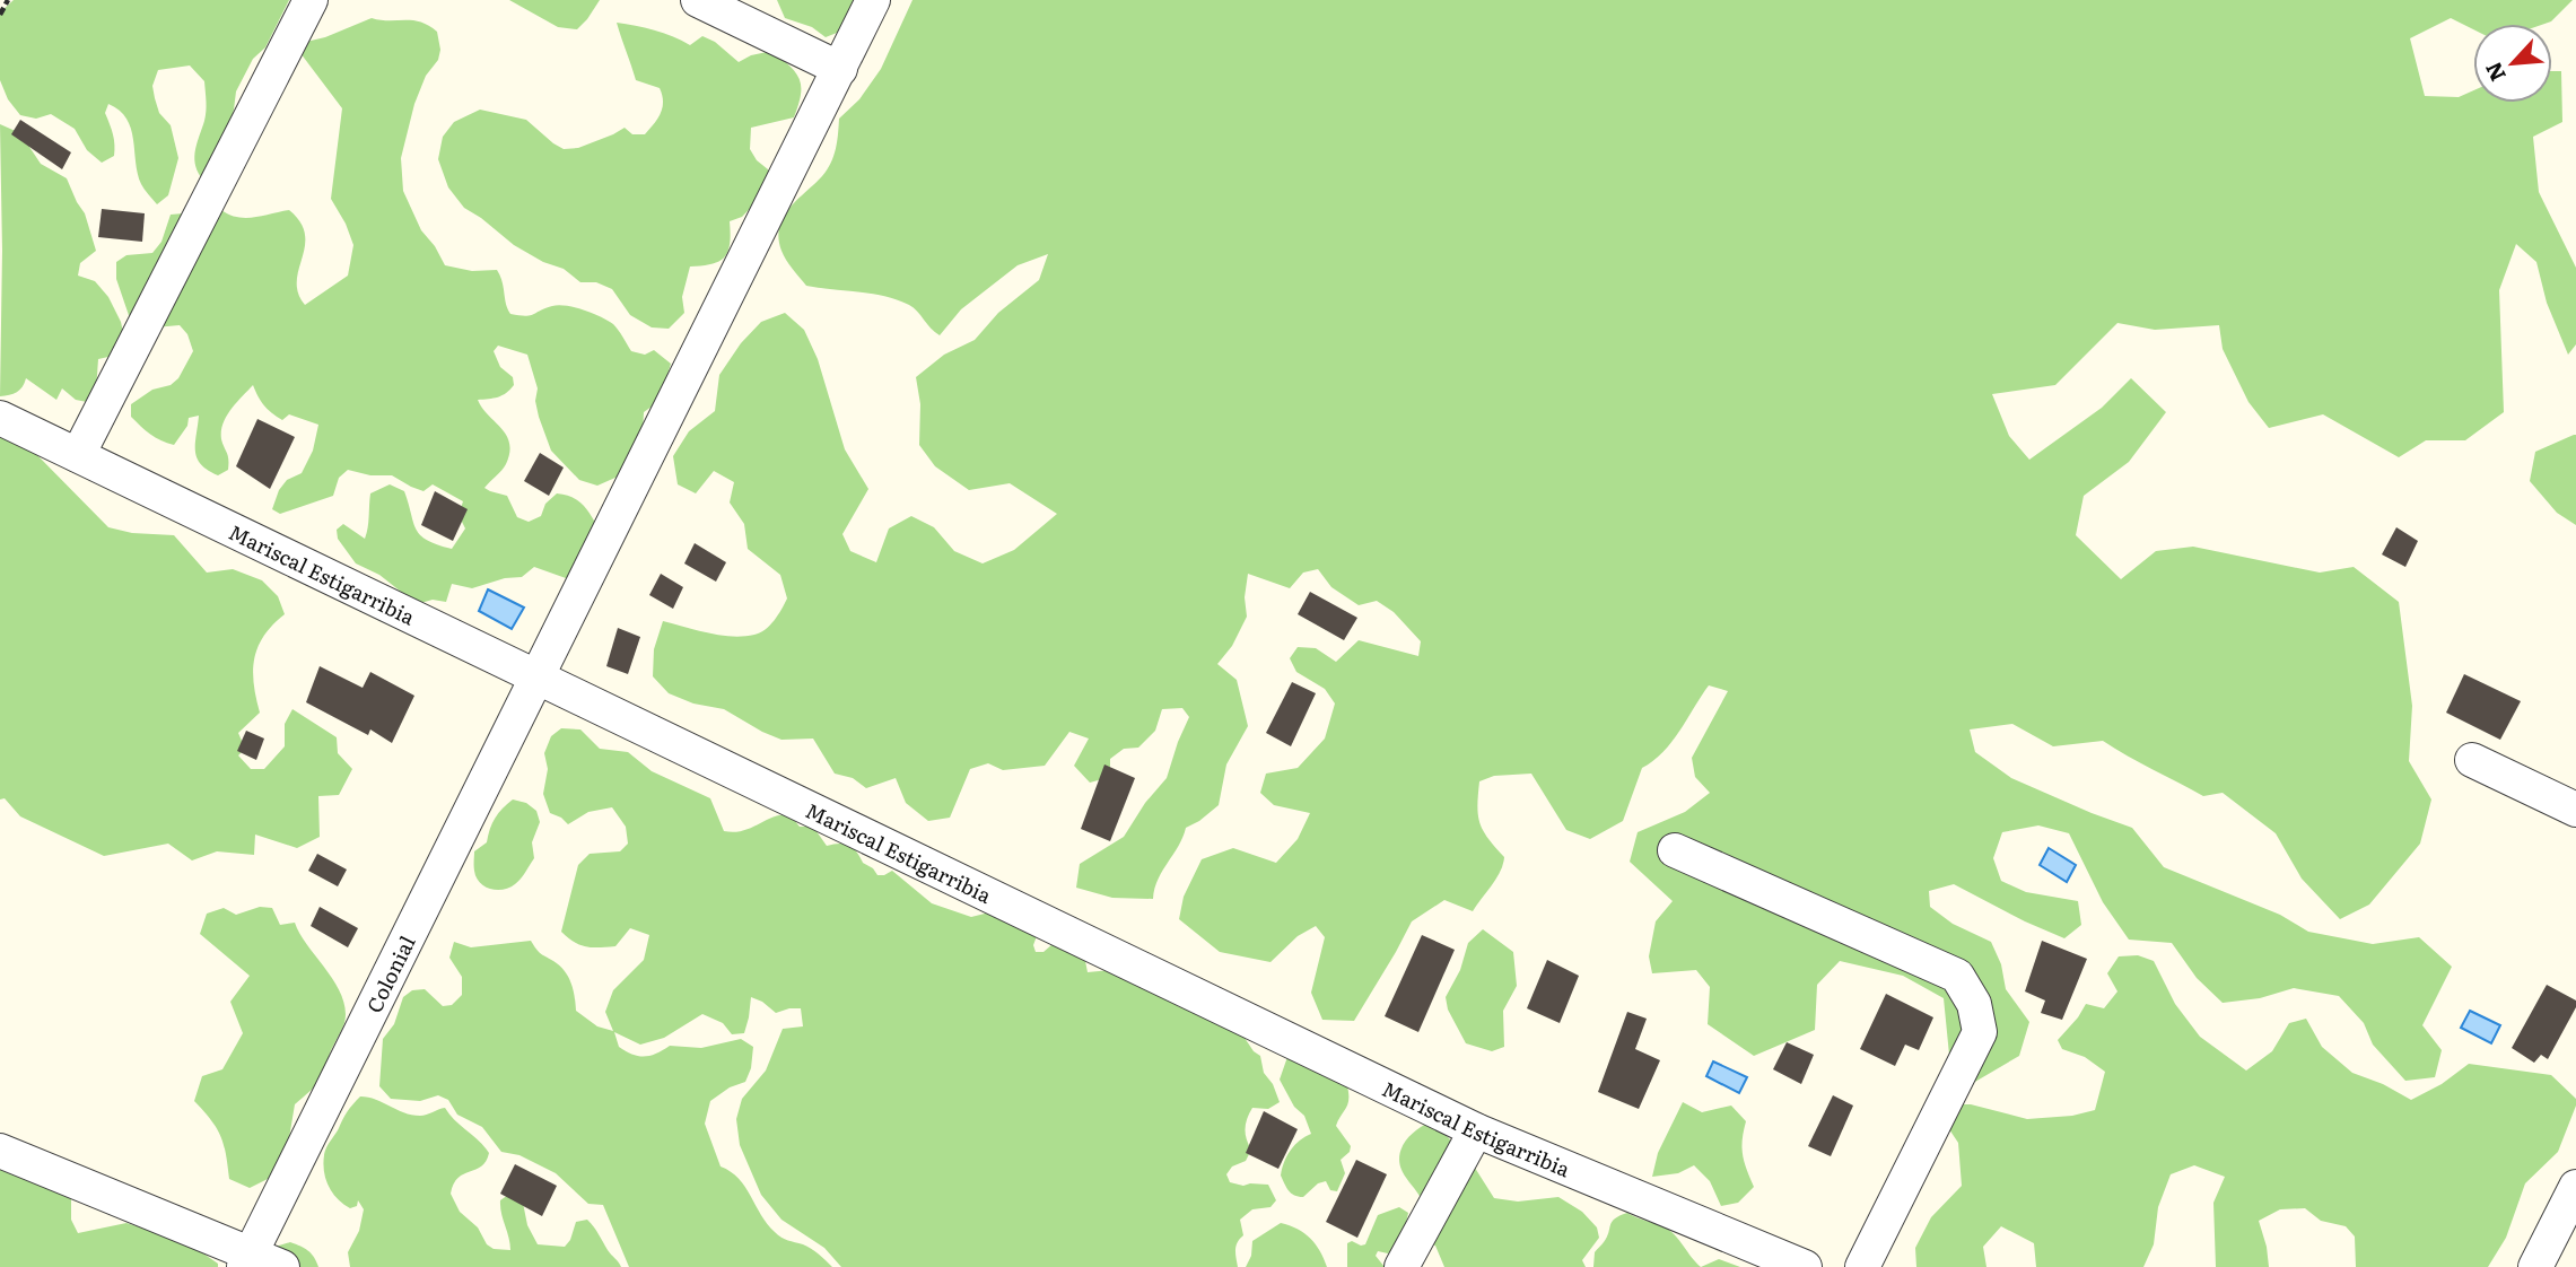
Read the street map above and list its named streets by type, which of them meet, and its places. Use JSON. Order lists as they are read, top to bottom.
{
  "streets": {
    "street": ["Mariscal Estigarribia", "Colonial"]
  },
  "crossings": [
    ["Mariscal Estigarribia", "Colonial"]
  ],
  "north": "bottom left"
}
